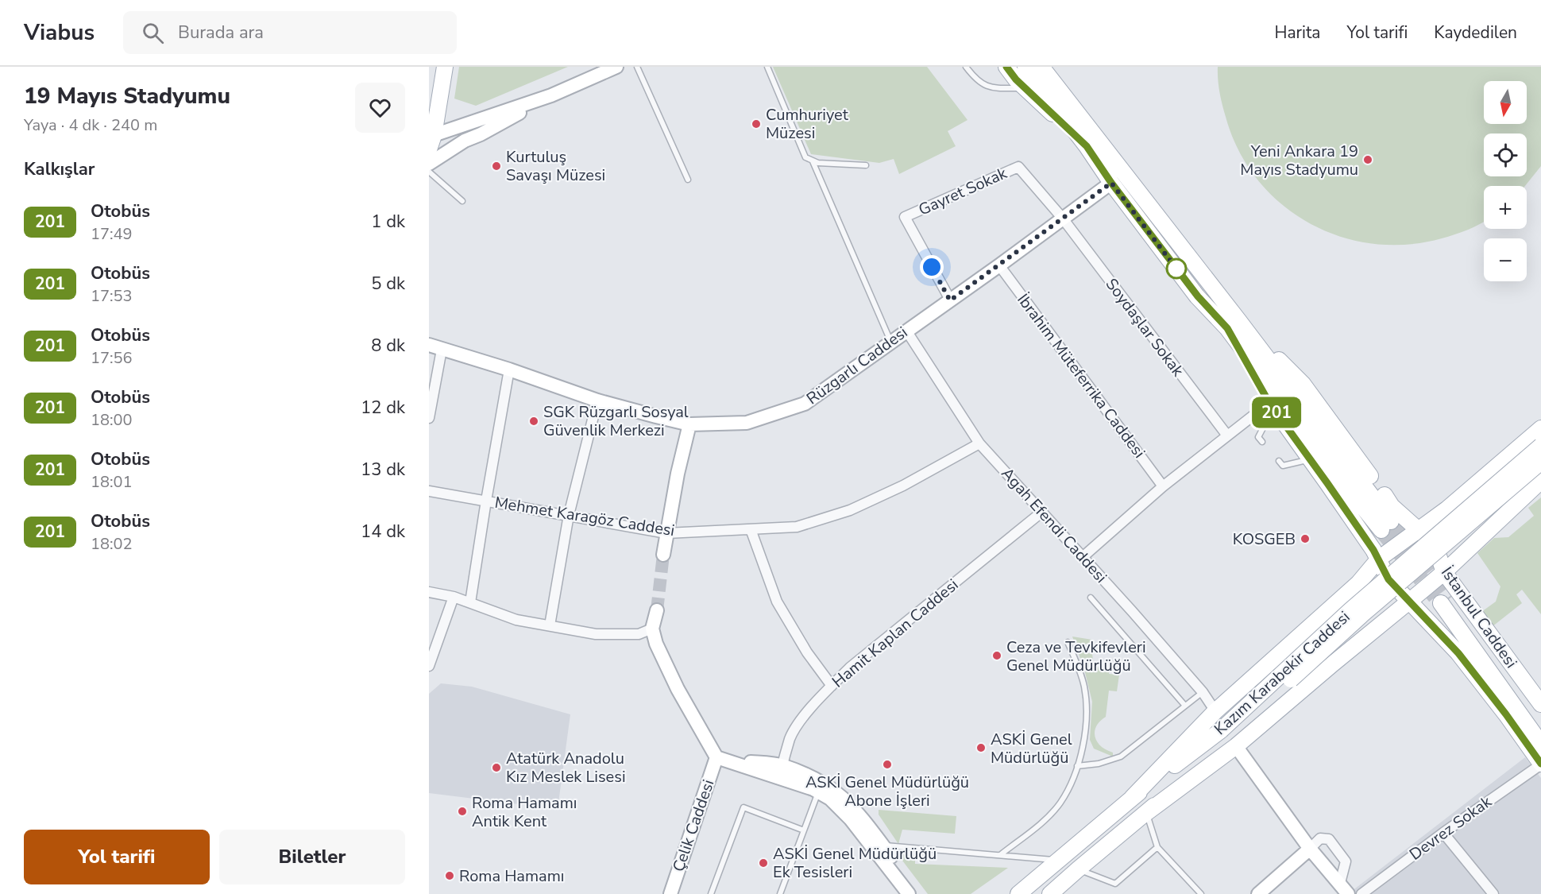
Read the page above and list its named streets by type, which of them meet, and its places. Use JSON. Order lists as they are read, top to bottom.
{
  "streets": {
    "main road": ["İstanbul Caddesi", "Kazım Karabekir Caddesi"],
    "street": [
      "Gayret Sokak",
      "Soydaşlar Sokak",
      "Rüzgarlı Caddesi",
      "İbrahim Müteferrika Caddesi",
      "Mehmet Karagöz Caddesi",
      "Agah Efendi Caddesi",
      "Hamit Kaplan Caddesi",
      "Çelik Caddesi",
      "Devrez Sokak"
    ]
  },
  "crossings": [
    ["Gayret Sokak", "Soydaşlar Sokak"],
    ["Gayret Sokak", "Rüzgarlı Caddesi"],
    ["Soydaşlar Sokak", "Rüzgarlı Caddesi"],
    ["Rüzgarlı Caddesi", "İbrahim Müteferrika Caddesi"],
    ["Rüzgarlı Caddesi", "Agah Efendi Caddesi"],
    ["Mehmet Karagöz Caddesi", "Agah Efendi Caddesi"],
    ["Agah Efendi Caddesi", "Hamit Kaplan Caddesi"]
  ],
  "places": [
    "Cumhuriyet Müzesi",
    "Yeni Ankara 19 Mayıs Stadyumu",
    "Kurtuluş Savaşı Müzesi",
    "SGK Rüzgarlı Sosyal Güvenlik Merkezi",
    "KOSGEB",
    "Ceza ve Tevkifevleri Genel Müdürlüğü",
    "ASKİ Genel Müdürlüğü",
    "ASKİ Genel Müdürlüğü Abone İşleri",
    "Atatürk Anadolu Kız Meslek Lisesi",
    "Roma Hamamı Antik Kent",
    "ASKİ Genel Müdürlüğü Ek Tesisleri",
    "Roma Hamamı"
  ],
  "lines": ["bus line 201"],
  "north": "bottom",
  "page": {
    "header": "Viabus",
    "search": "Burada ara",
    "nav": ["Harita", "Yol tarifi", "Kaydedilen"],
    "heading": [
      ["19 Mayıs Stadyumu", "Yaya · 4 dk · 240 m"],
      "Kalkışlar"
    ],
    "on_map": "201",
    "map_buttons": ["+", "−"],
    "list": [
      {
        "mark": "201",
        "name": "Otobüs",
        "note": "17:49",
        "value": "1 dk"
      },
      {
        "mark": "201",
        "name": "Otobüs",
        "note": "17:53",
        "value": "5 dk"
      },
      {
        "mark": "201",
        "name": "Otobüs",
        "note": "17:56",
        "value": "8 dk"
      },
      {
        "mark": "201",
        "name": "Otobüs",
        "note": "18:00",
        "value": "12 dk"
      },
      {
        "mark": "201",
        "name": "Otobüs",
        "note": "18:01",
        "value": "13 dk"
      },
      {
        "mark": "201",
        "name": "Otobüs",
        "note": "18:02",
        "value": "14 dk"
      }
    ],
    "buttons": ["Yol tarifi", "Biletler"]
  }
}
